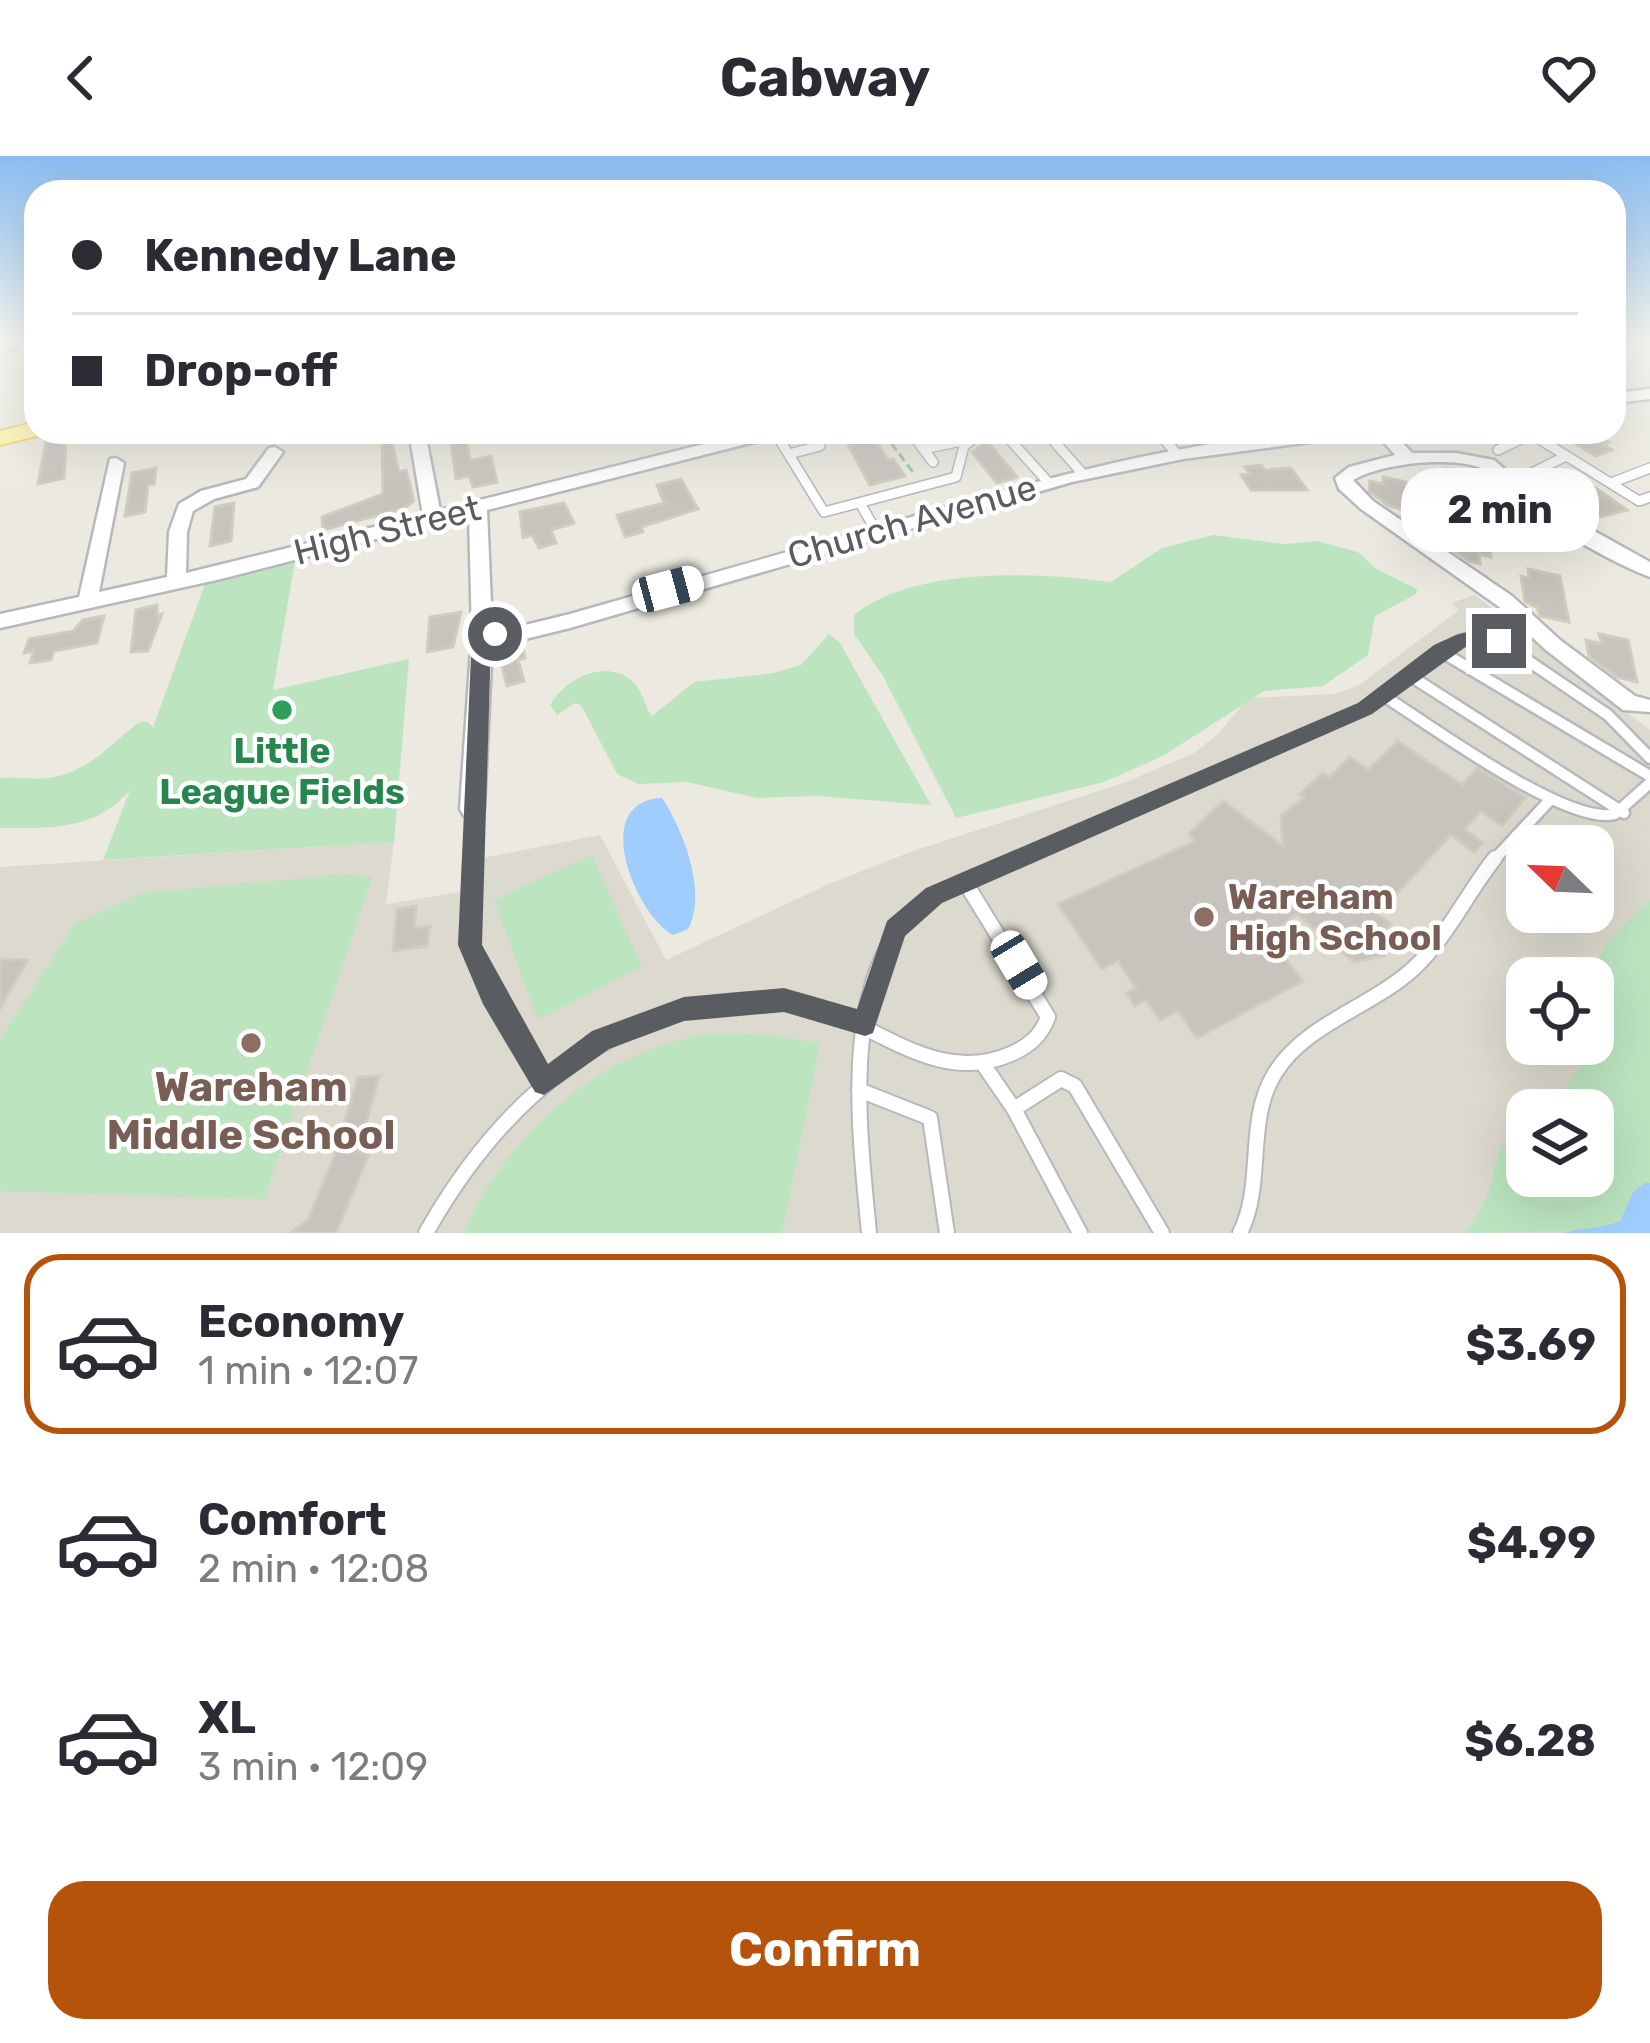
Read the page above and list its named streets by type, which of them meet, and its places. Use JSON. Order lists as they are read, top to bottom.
{
  "streets": {
    "street": ["Church Avenue", "High Street"]
  },
  "places": ["Little League Fields", "Wareham High School", "Wareham Middle School"],
  "north": "top left",
  "page": {
    "header": "Cabway",
    "banner": ["Kennedy Lane", "Drop-off"],
    "bubble": "2 min",
    "list": [
      {
        "name": "Economy",
        "note": "1 min · 12:07",
        "value": "$3.69"
      },
      {
        "name": "Comfort",
        "note": "2 min · 12:08",
        "value": "$4.99"
      },
      {
        "name": "XL",
        "note": "3 min · 12:09",
        "value": "$6.28"
      }
    ],
    "buttons": "Confirm"
  }
}
